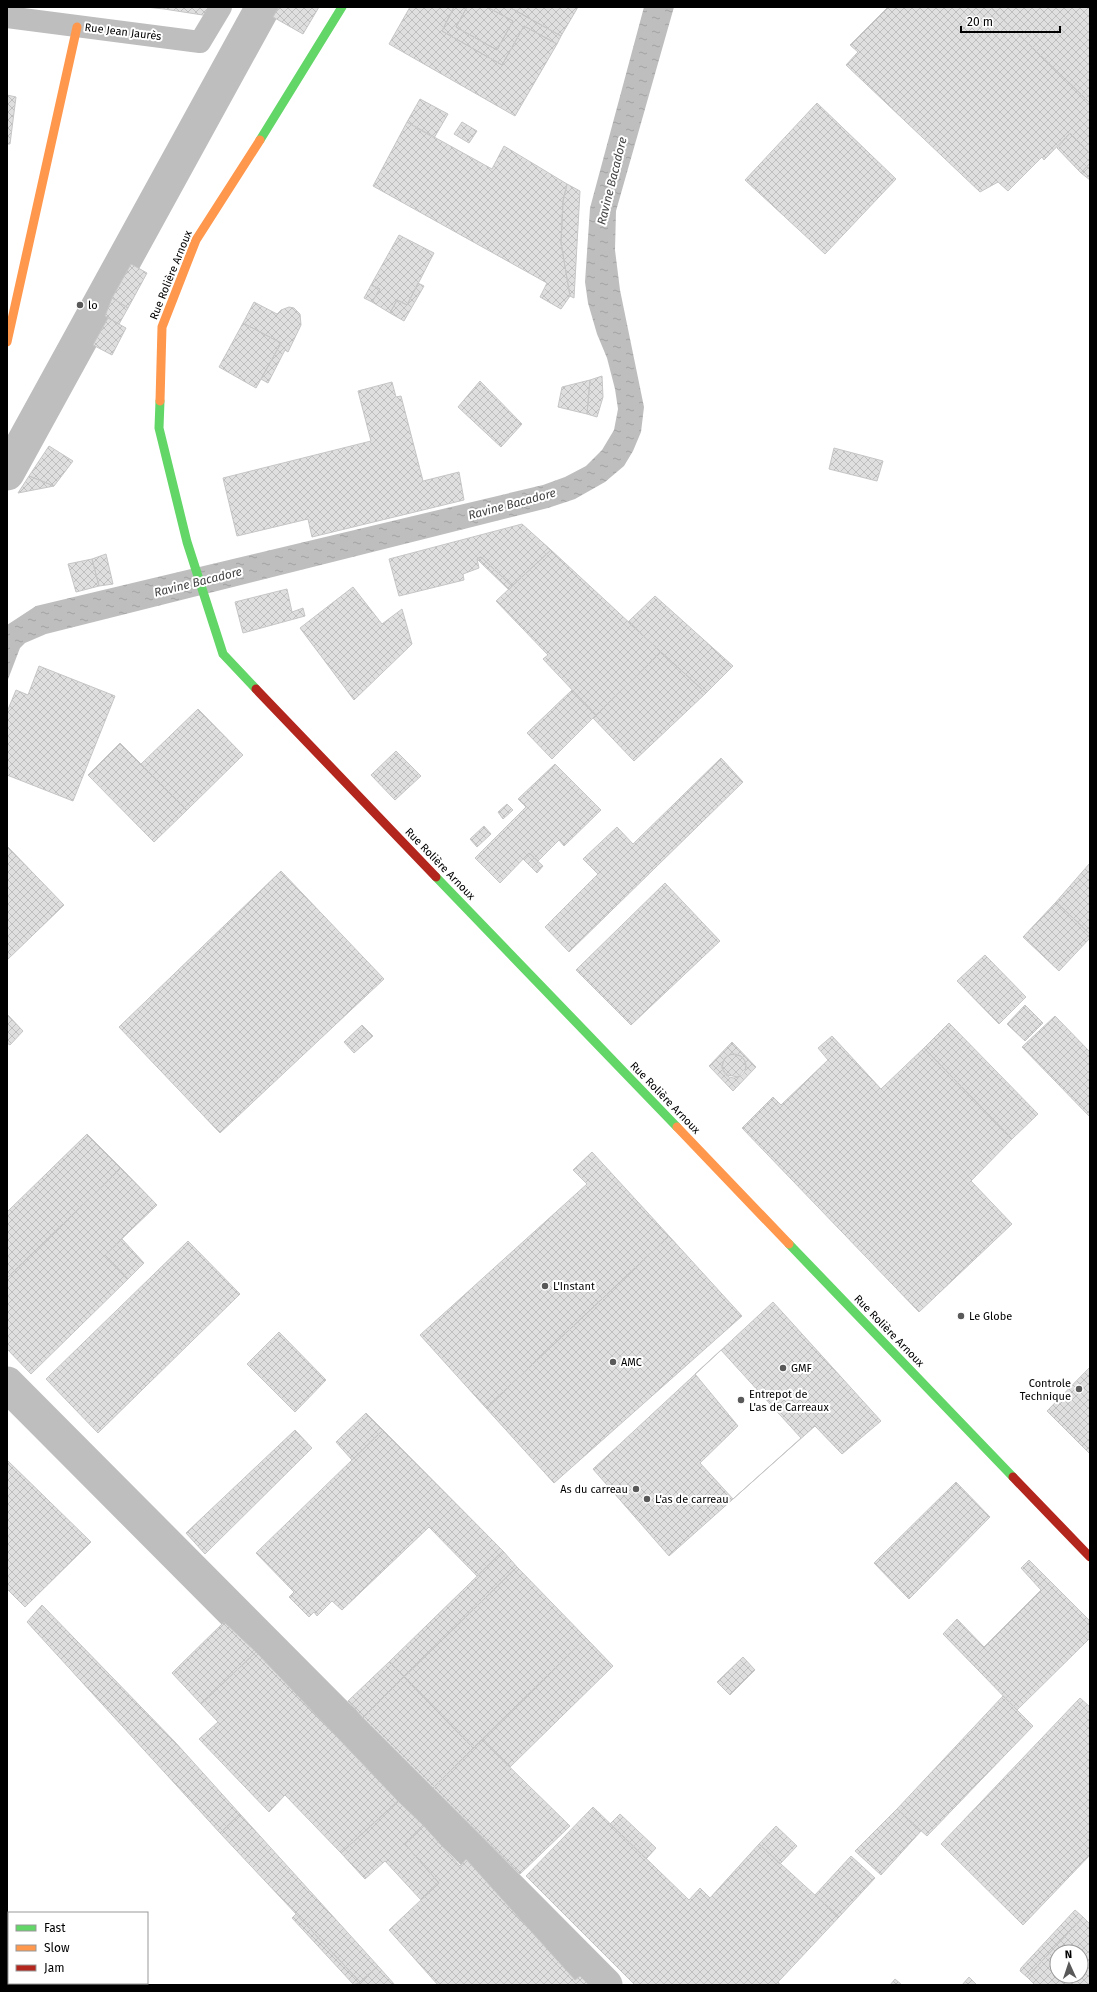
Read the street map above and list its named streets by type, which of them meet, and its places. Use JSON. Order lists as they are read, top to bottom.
{
  "streets": {
    "street": ["Rue Jean Jaurès", "Rue Rolière Arnoux"]
  },
  "water": ["Ravine Bacadore"],
  "places": [
    "lo",
    "L'Instant",
    "Le Globe",
    "AMC",
    "GMF",
    "Controle Technique",
    "Entrepot de L'as de Carreaux",
    "As du carreau",
    "L'as de carreau"
  ],
  "legend": ["Fast", "Slow", "Jam"],
  "scale_bar": "20 m",
  "north": "top"
}
